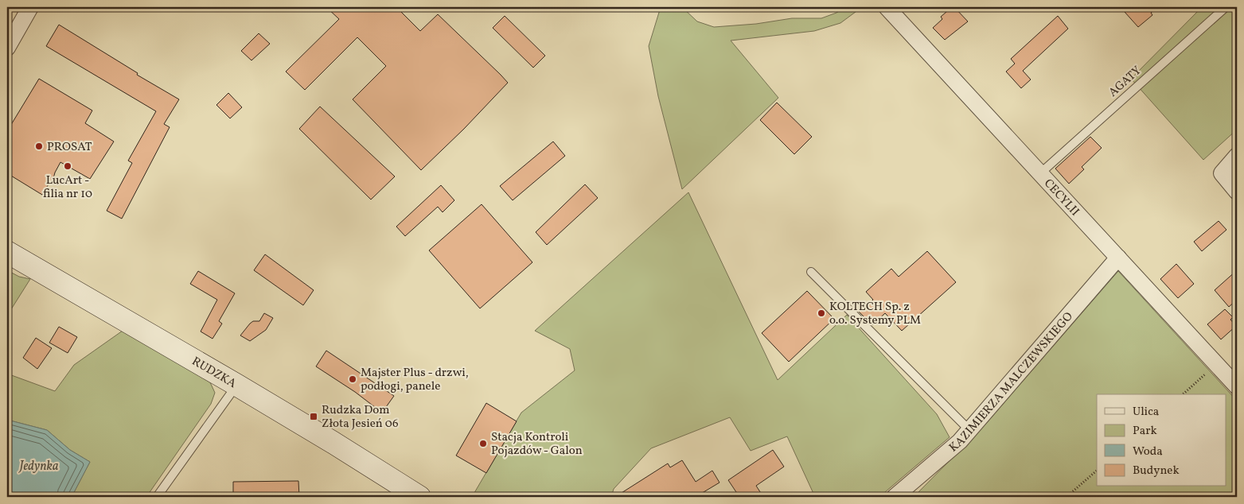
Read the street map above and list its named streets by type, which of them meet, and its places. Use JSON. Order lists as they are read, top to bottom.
{
  "streets": {
    "street": ["CECYLII", "RUDZKA", "KAZIMIERZA MALCZEWSKIEGO"],
    "lane": ["AGATY"]
  },
  "crossings": [
    ["AGATY", "CECYLII"],
    ["CECYLII", "KAZIMIERZA MALCZEWSKIEGO"]
  ],
  "water": ["Jedynka"],
  "places": {
    "other": [
      "PROSAT",
      "LucArt - filia nr 10",
      "KOLTECH Sp. z o.o. Systemy PLM",
      "Majster Plus - drzwi, podłogi, panele",
      "Stacja Kontroli Pojazdów - Galon"
    ],
    "transit": ["Rudzka Dom Złota Jesień 06"]
  },
  "legend": [
    "Ulica",
    "Park",
    "Woda",
    "Budynek"
  ]
}
